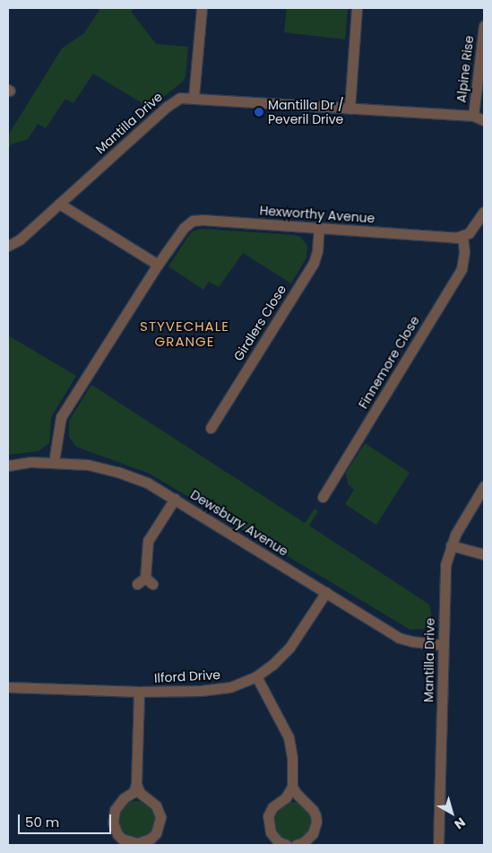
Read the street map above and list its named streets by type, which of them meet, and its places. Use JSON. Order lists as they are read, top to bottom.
{
  "streets": {
    "street": [
      "Alpine Rise",
      "Mantilla Drive",
      "Hexworthy Avenue",
      "Girdlers Close",
      "Finnemore Close",
      "Dewsbury Avenue",
      "Ilford Drive"
    ]
  },
  "crossings": [
    ["Alpine Rise", "Mantilla Drive"],
    ["Mantilla Drive", "Dewsbury Avenue"],
    ["Hexworthy Avenue", "Girdlers Close"],
    ["Hexworthy Avenue", "Finnemore Close"],
    ["Hexworthy Avenue", "Dewsbury Avenue"],
    ["Dewsbury Avenue", "Ilford Drive"]
  ],
  "districts": ["STYVECHALE GRANGE"],
  "places": ["Mantilla Dr / Peveril Drive"],
  "scale_bar": "50 m",
  "north": "bottom right"
}
